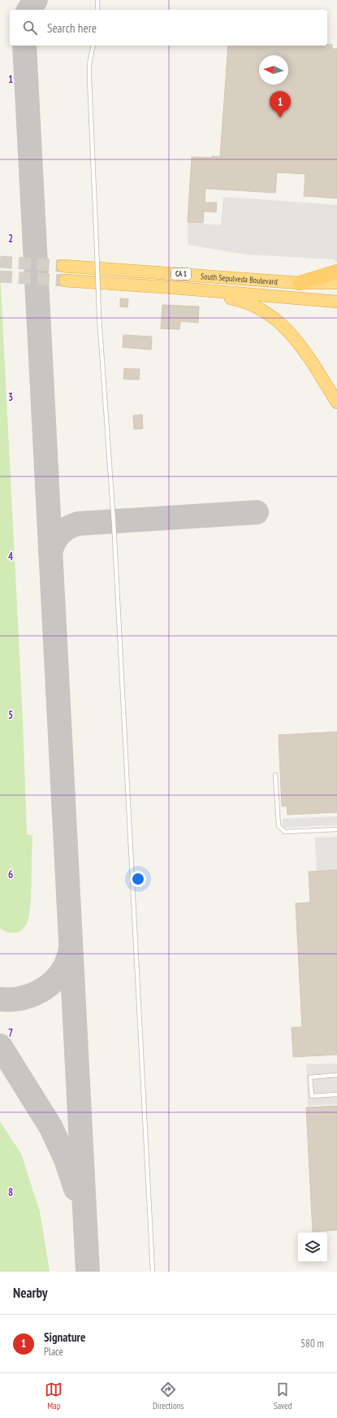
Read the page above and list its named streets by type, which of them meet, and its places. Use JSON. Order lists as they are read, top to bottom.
{
  "streets": {
    "highway": ["CA 1", "South Sepulveda Boulevard"]
  },
  "north": "left",
  "page": {
    "search": "Search here",
    "pins": "1",
    "heading": "Nearby",
    "list": [
      {
        "mark": "1",
        "name": "Signature",
        "note": "Place",
        "value": "580 m"
      }
    ],
    "nav": ["Map", "Directions", "Saved"]
  },
  "grid": {
    "rows": [
      "1",
      "2",
      "3",
      "4",
      "5",
      "6",
      "7",
      "8"
    ]
  }
}
